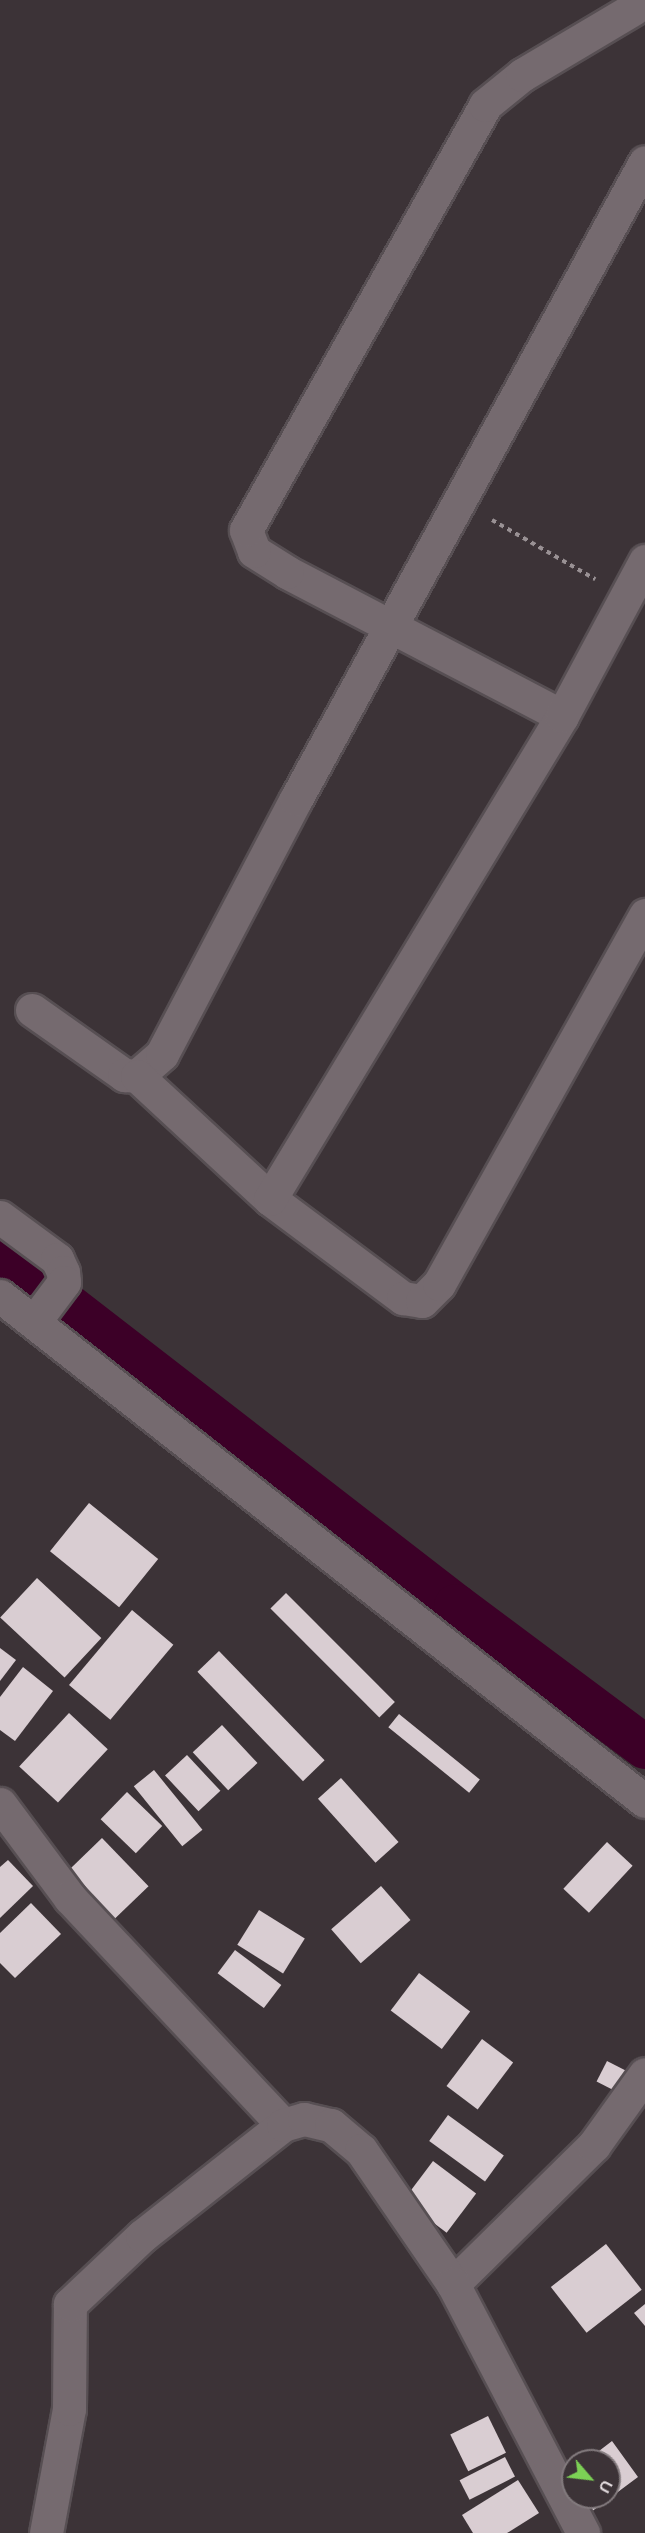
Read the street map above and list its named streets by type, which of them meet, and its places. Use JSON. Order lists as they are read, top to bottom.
{
  "north": "bottom right"
}
